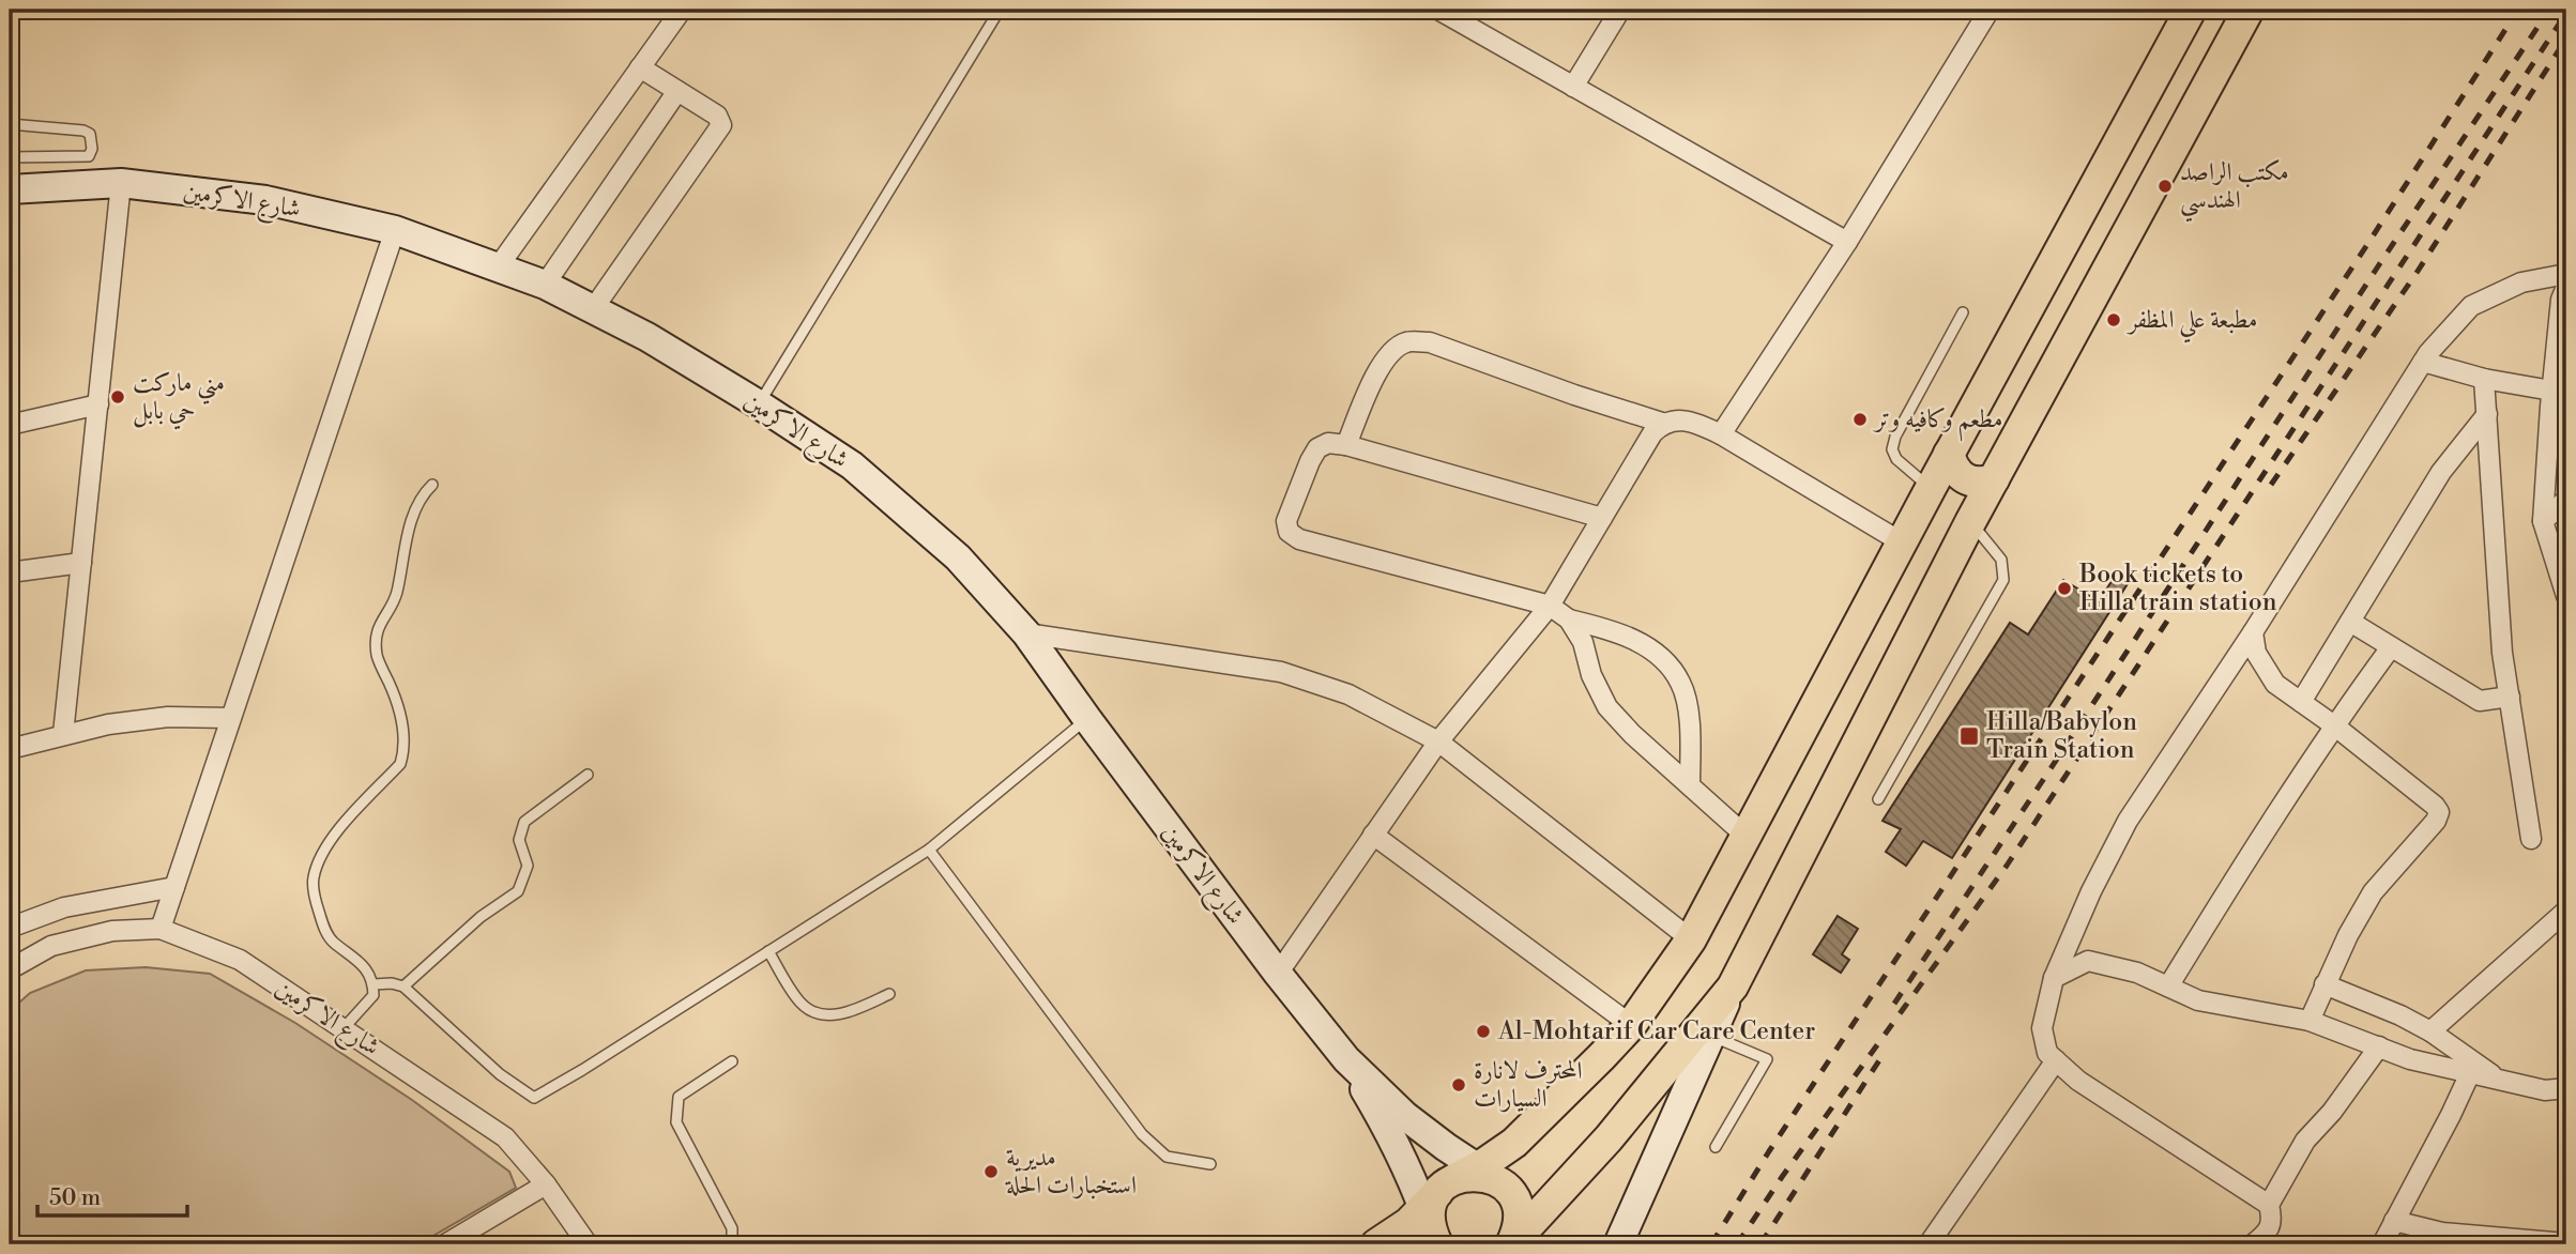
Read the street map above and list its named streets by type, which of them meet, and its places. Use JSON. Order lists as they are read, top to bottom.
{
  "streets": {
    "street": ["شارع الاكرمين"]
  },
  "places": {
    "other": [
      "مكتب الراصد الهندسي",
      "مطبعة علي المظفر",
      "مني ماركت حي بابل",
      "مطعم وكافيه وتر",
      "Book tickets to Hilla train station",
      "Al-Mohtarif Car Care Center",
      "المحترف لانارة السيارات",
      "مديرية استخبارات الحلة"
    ],
    "transit": ["Hilla/Babylon Train Station"]
  },
  "scale_bar": "50 m"
}
